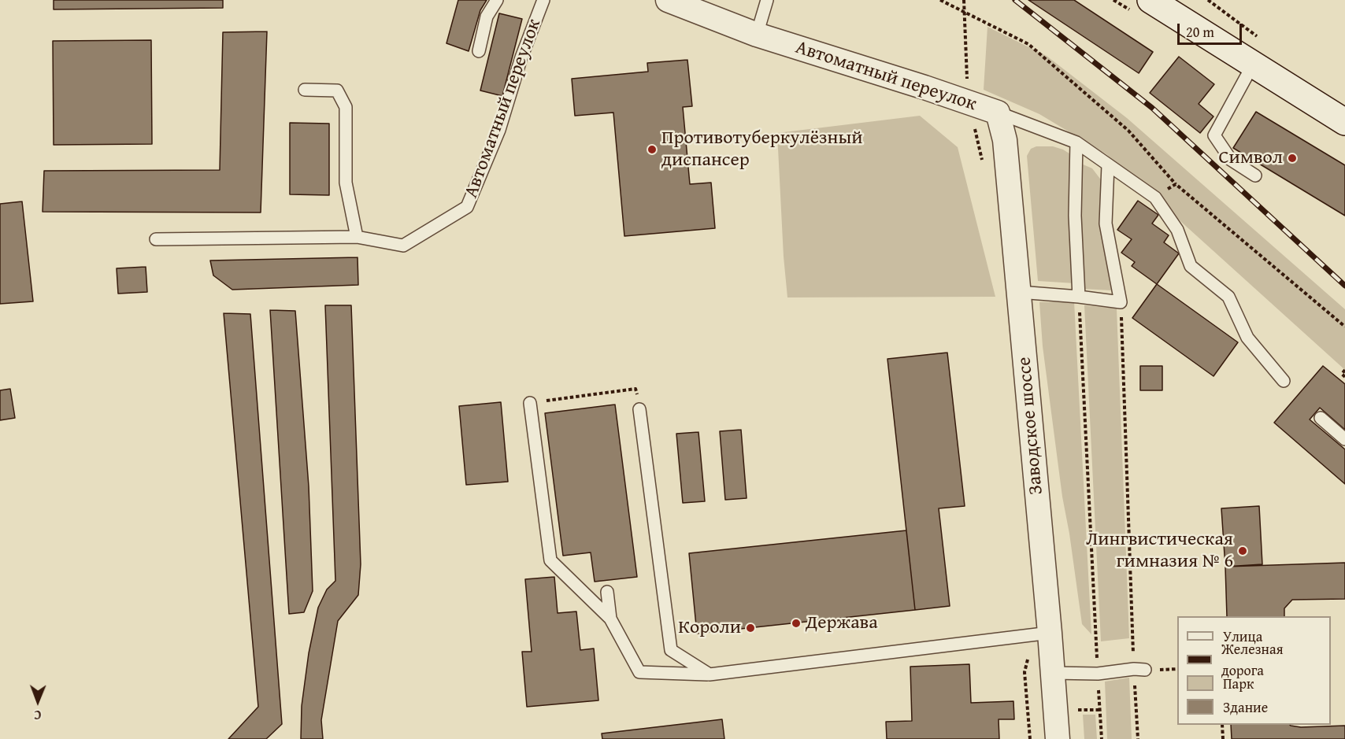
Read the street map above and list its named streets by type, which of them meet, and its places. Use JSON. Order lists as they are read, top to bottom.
{
  "streets": {
    "street": ["Автоматный переулок", "Заводское шоссе"]
  },
  "crossings": [
    ["Автоматный переулок", "Заводское шоссе"]
  ],
  "places": [
    "Противотуберкулёзный диспансер",
    "Символ",
    "Лингвистическая гимназия № 6",
    "Держава",
    "Короли"
  ],
  "legend": [
    "Улица",
    "Железная дорога",
    "Парк",
    "Здание"
  ],
  "scale_bar": "20 m",
  "north": "bottom"
}
